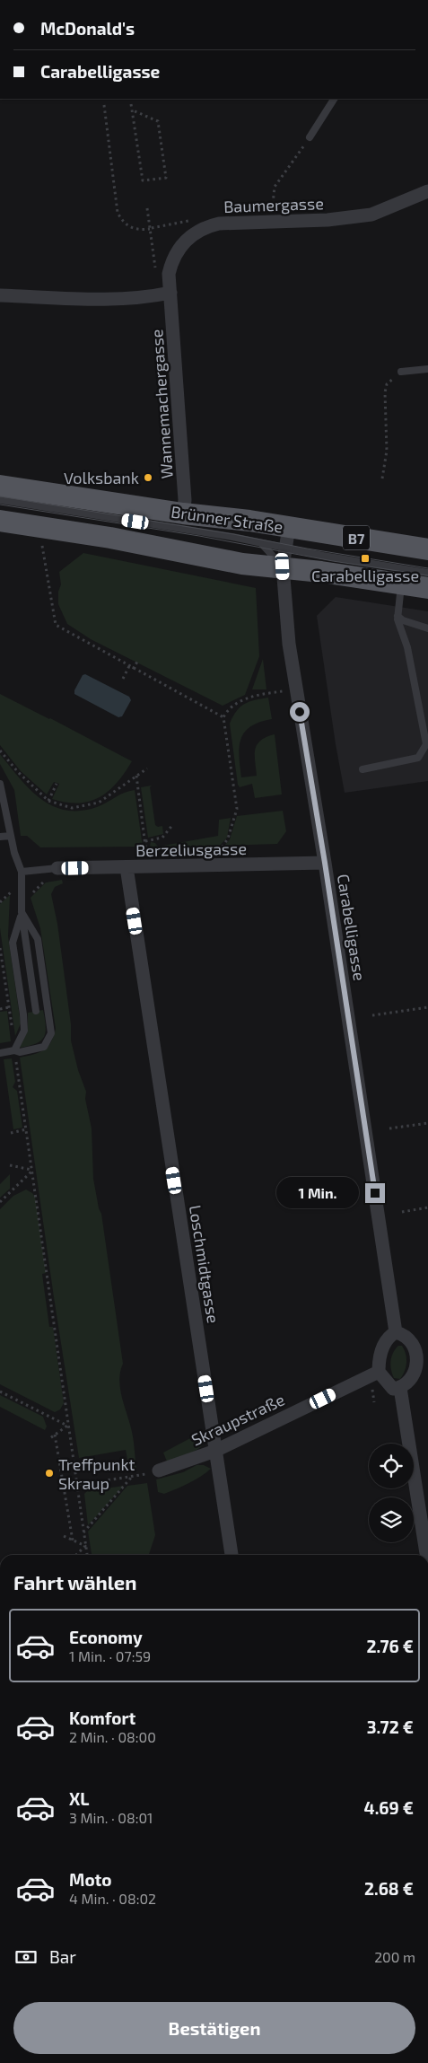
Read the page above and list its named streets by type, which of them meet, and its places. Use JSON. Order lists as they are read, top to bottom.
{
  "streets": {
    "main road": ["Brünner Straße", "B7"],
    "street": [
      "Baumergasse",
      "Wannemachergasse",
      "Berzeliusgasse",
      "Carabelligasse",
      "Loschmidtgasse",
      "Skraupstraße"
    ]
  },
  "crossings": [
    ["Baumergasse", "Wannemachergasse"],
    ["Wannemachergasse", "Brünner Straße"],
    ["Brünner Straße", "Carabelligasse"],
    ["Berzeliusgasse", "Carabelligasse"],
    ["Berzeliusgasse", "Loschmidtgasse"],
    ["Carabelligasse", "Skraupstraße"],
    ["Loschmidtgasse", "Skraupstraße"]
  ],
  "places": {
    "other": ["Volksbank", "Treffpunkt Skraup"],
    "transit": ["Carabelligasse"]
  },
  "page": {
    "banner": ["McDonald's", "Carabelligasse"],
    "bubble": "1 Min.",
    "heading": "Fahrt wählen",
    "list": [
      {
        "name": "Economy",
        "note": "1 Min. · 07:59",
        "value": "2.76 €"
      },
      {
        "name": "Komfort",
        "note": "2 Min. · 08:00",
        "value": "3.72 €"
      },
      {
        "name": "XL",
        "note": "3 Min. · 08:01",
        "value": "4.69 €"
      },
      {
        "name": "Moto",
        "note": "4 Min. · 08:02",
        "value": "2.68 €"
      }
    ],
    "pay": ["Bar", "200 m"],
    "buttons": "Bestätigen"
  }
}
